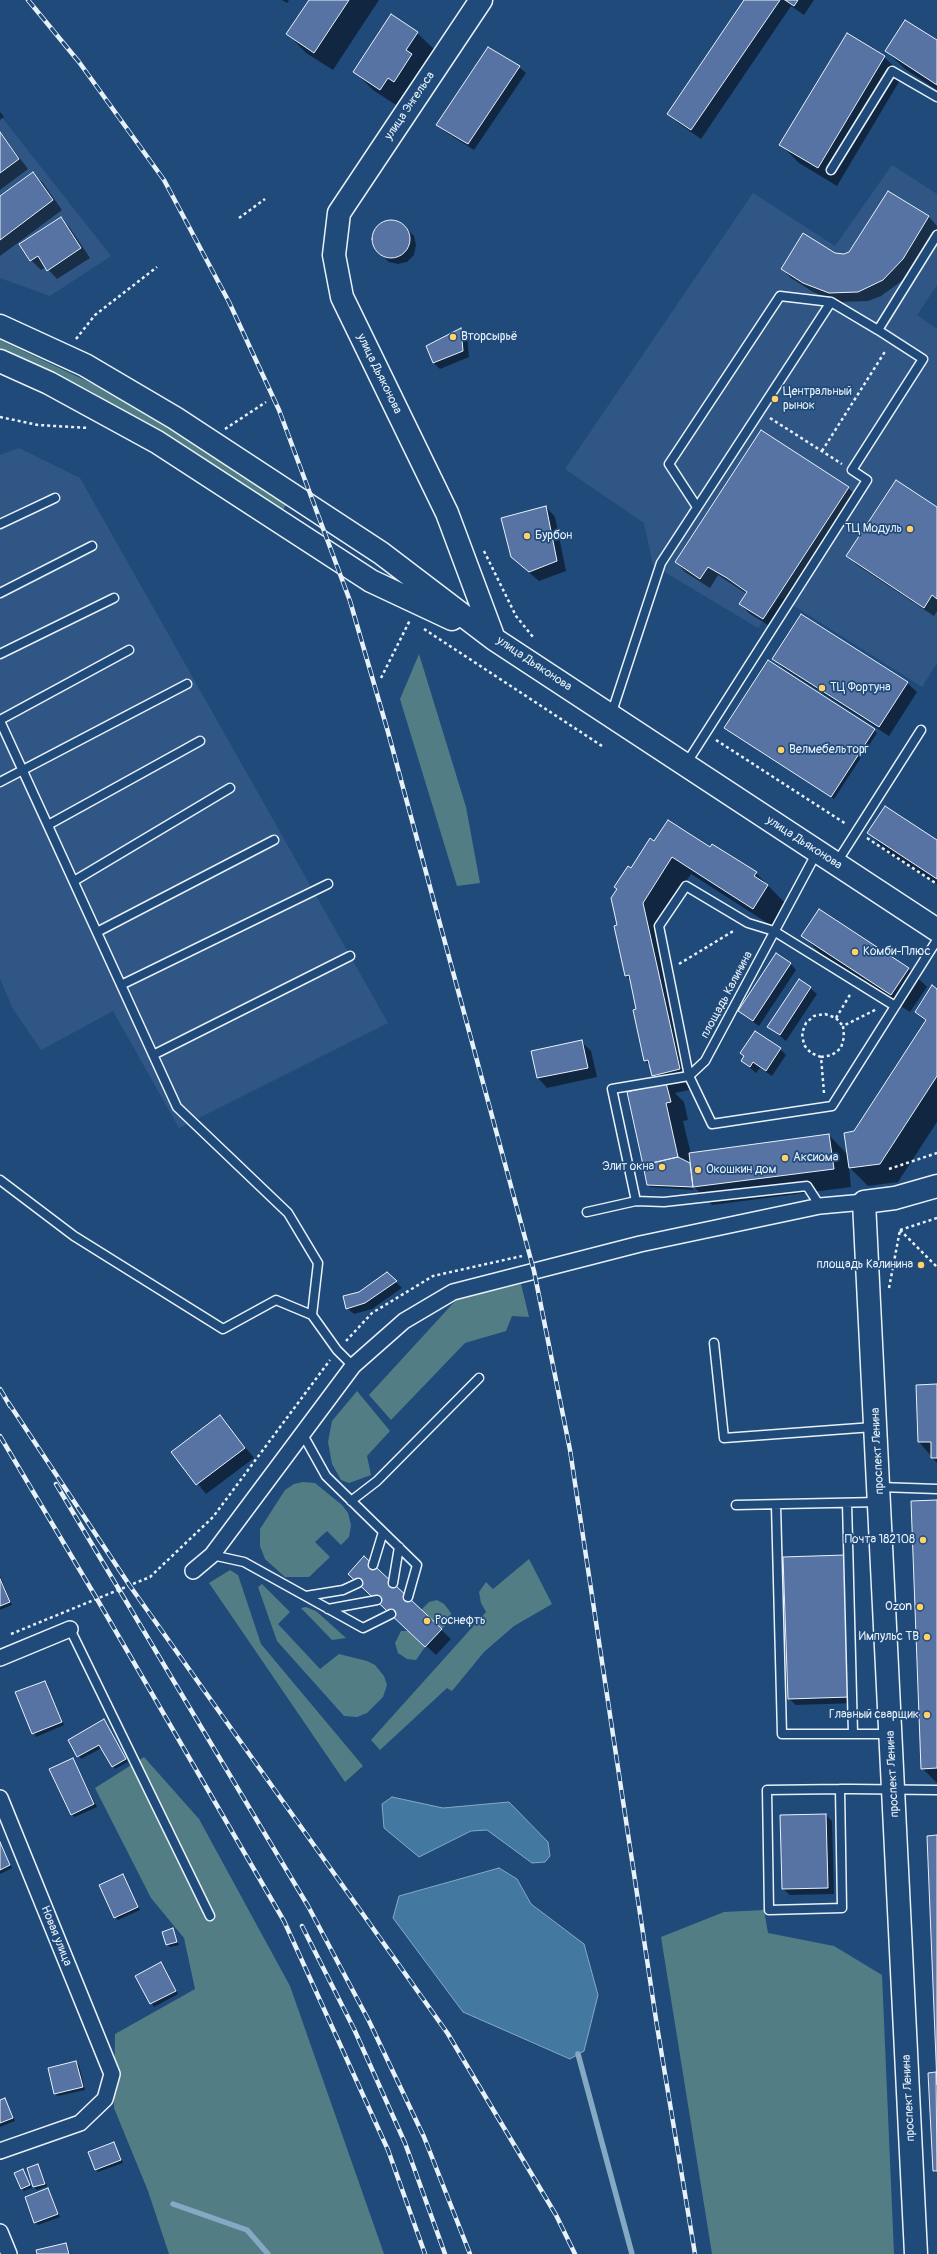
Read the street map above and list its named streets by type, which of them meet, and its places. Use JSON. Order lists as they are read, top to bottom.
{
  "streets": {
    "main road": ["улица Энгельса", "улица Дьяконова", "проспект Ленина"],
    "street": ["Новая улица"],
    "lane": ["площадь Калинина"]
  },
  "crossings": [
    ["улица Энгельса", "улица Дьяконова"],
    ["улица Дьяконова", "площадь Калинина"]
  ],
  "places": [
    "Вторсырьё",
    "Центральный рынок",
    "ТЦ Модуль",
    "Бурбон",
    "ТЦ Фортуна",
    "Велмебельторг",
    "Комби-Плюс",
    "Аксиома",
    "Элит окна",
    "Окошкин дом",
    "площадь Калинина",
    "Почта 182108",
    "Ozon",
    "Роснефть",
    "Импульс ТВ",
    "Главный сварщик"
  ]
}
